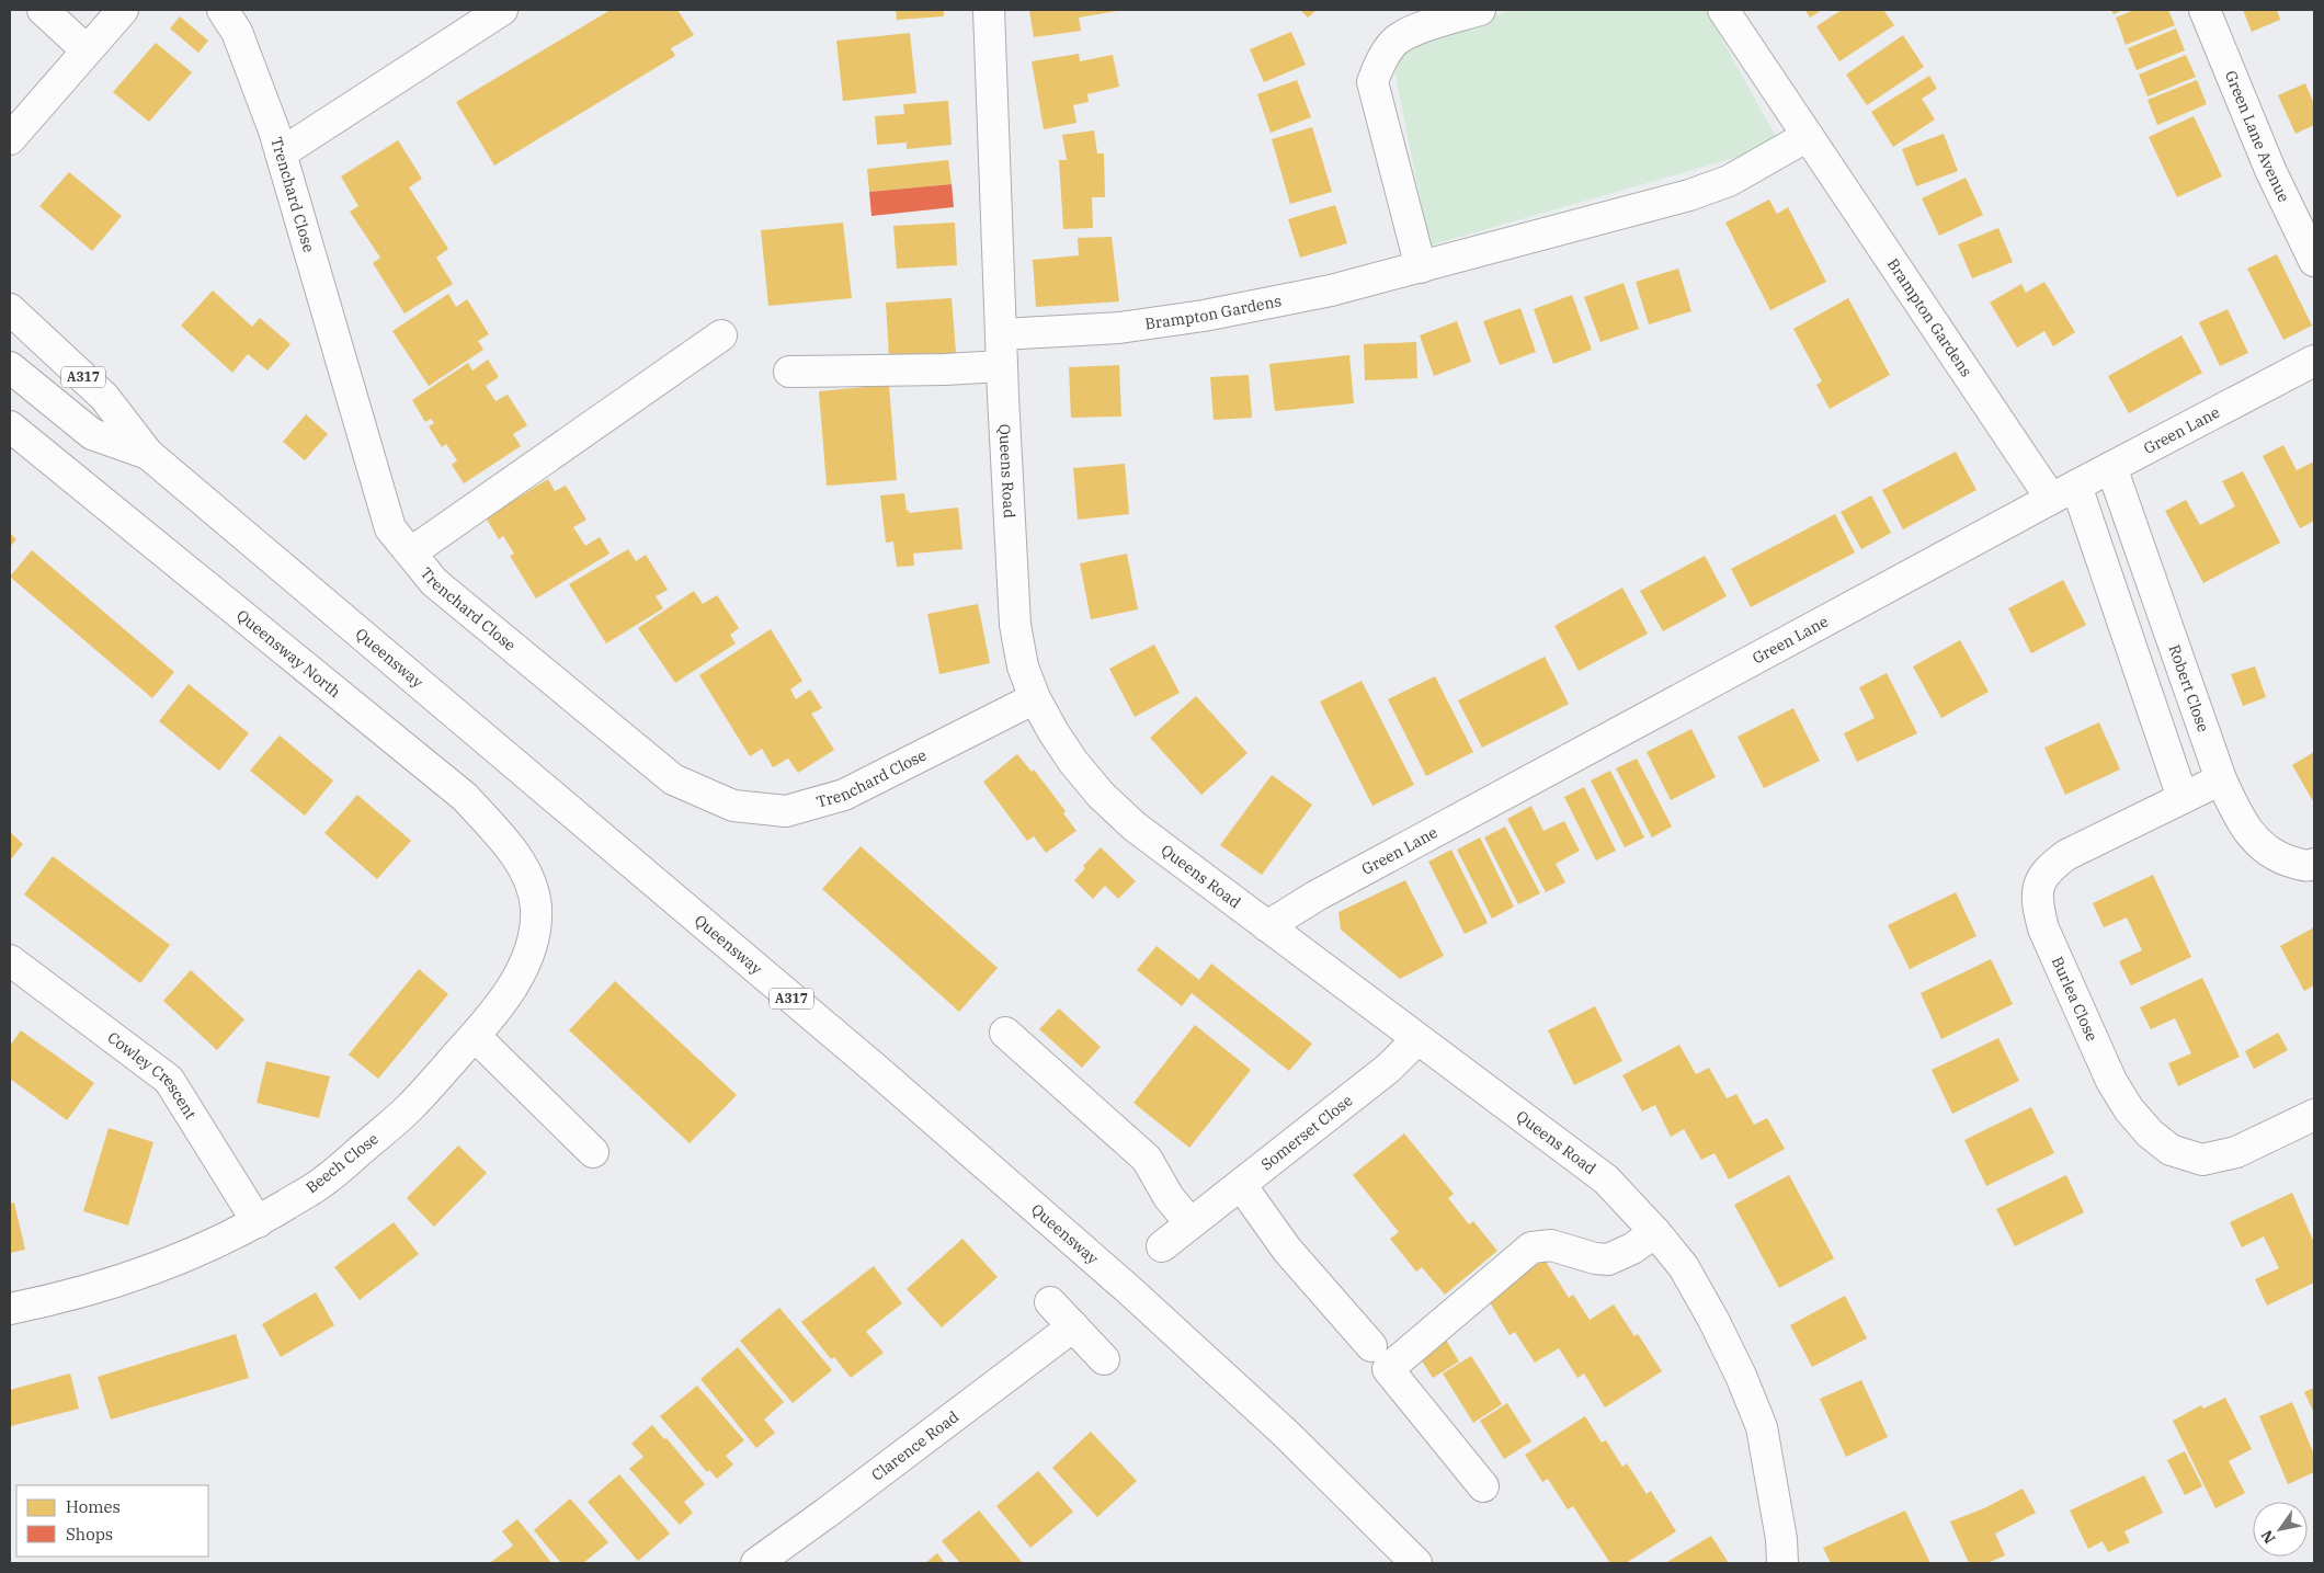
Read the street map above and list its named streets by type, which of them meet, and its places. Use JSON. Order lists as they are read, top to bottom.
{
  "streets": {
    "street": [
      "Green Lane Avenue",
      "Trenchard Close",
      "Brampton Gardens",
      "A317",
      "Green Lane",
      "Queens Road",
      "Queensway North",
      "Queensway",
      "Robert Close",
      "Burlea Close",
      "Cowley Crescent",
      "Somerset Close",
      "Beech Close",
      "Clarence Road"
    ]
  },
  "crossings": [
    ["Trenchard Close", "Queens Road"],
    ["Brampton Gardens", "Green Lane"],
    ["Brampton Gardens", "Queens Road"],
    ["Brampton Gardens", "Burlea Close"],
    ["A317", "Queensway"],
    ["Green Lane", "Queens Road"],
    ["Green Lane", "Robert Close"],
    ["Queens Road", "Somerset Close"],
    ["Queensway North", "Beech Close"],
    ["Robert Close", "Burlea Close"],
    ["Cowley Crescent", "Beech Close"]
  ],
  "legend": ["Homes", "Shops"],
  "north": "bottom left"
}
